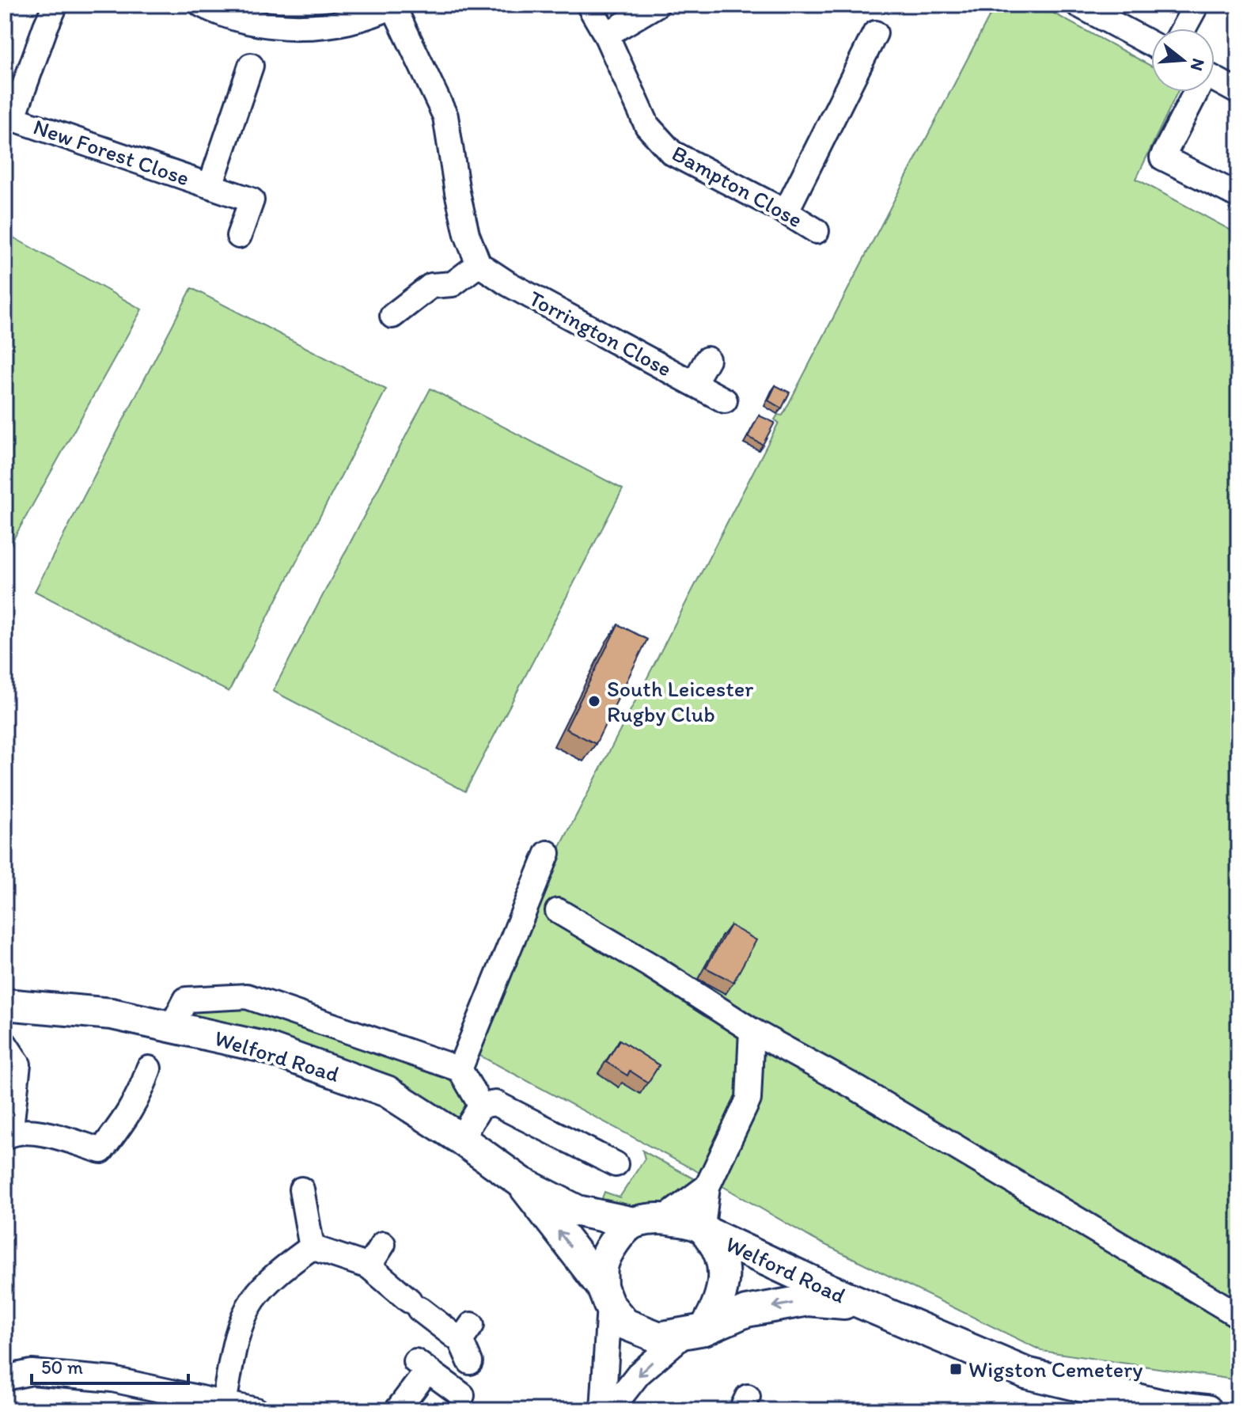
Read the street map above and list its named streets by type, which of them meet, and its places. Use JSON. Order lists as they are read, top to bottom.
{
  "streets": {
    "main road": ["Welford Road"],
    "street": ["New Forest Close", "Bampton Close", "Torrington Close"]
  },
  "places": {
    "other": ["South Leicester Rugby Club"],
    "transit": ["Wigston Cemetery"]
  },
  "scale_bar": "50 m",
  "north": "right"
}
